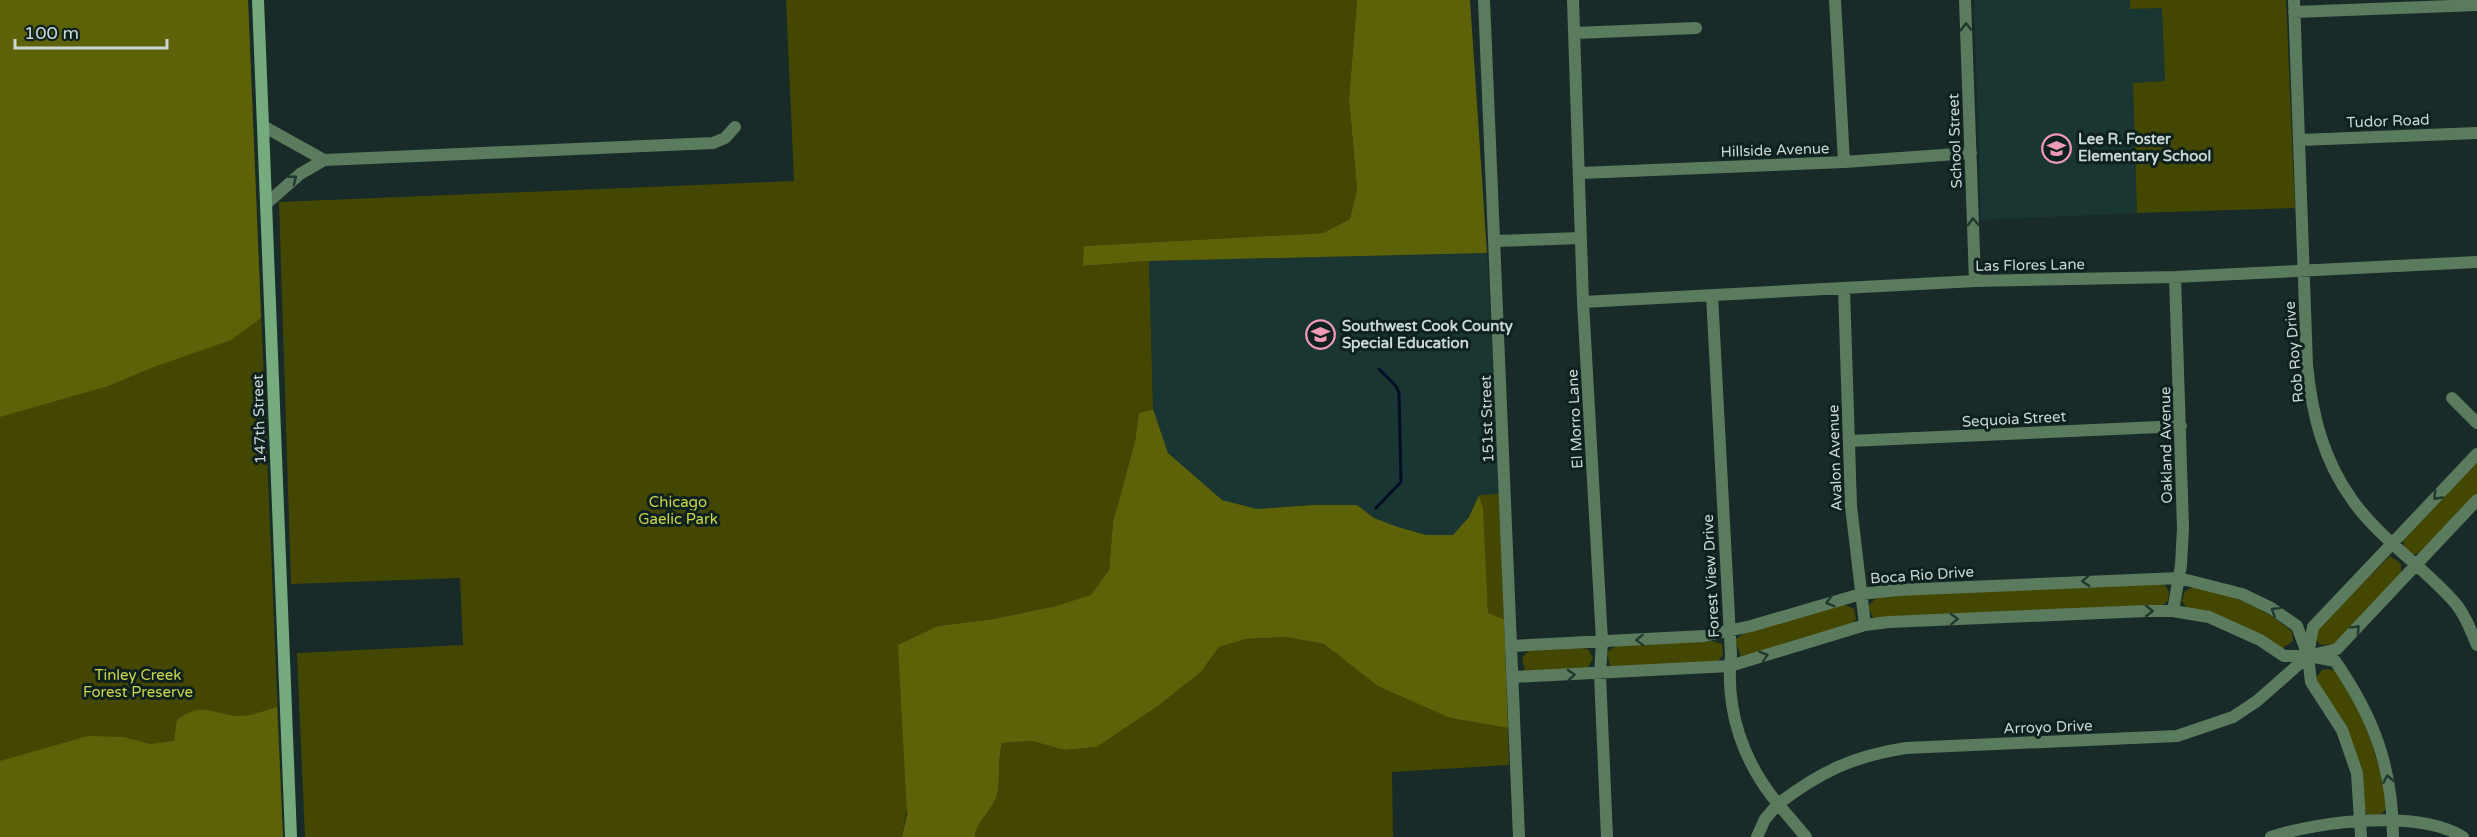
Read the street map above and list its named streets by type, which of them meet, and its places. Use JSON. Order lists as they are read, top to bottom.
{
  "streets": {
    "main road": ["147th Street"],
    "street": [
      "Tudor Road",
      "School Street",
      "Hillside Avenue",
      "Las Flores Lane",
      "Rob Roy Drive",
      "151st Street",
      "El Morro Lane",
      "Sequoia Street",
      "Oakland Avenue",
      "Avalon Avenue",
      "Boca Rio Drive",
      "Forest View Drive",
      "Arroyo Drive"
    ]
  },
  "crossings": [
    ["Tudor Road", "Rob Roy Drive"],
    ["School Street", "Hillside Avenue"],
    ["School Street", "Las Flores Lane"],
    ["Hillside Avenue", "El Morro Lane"],
    ["Las Flores Lane", "Rob Roy Drive"],
    ["Las Flores Lane", "El Morro Lane"],
    ["Las Flores Lane", "Oakland Avenue"],
    ["Las Flores Lane", "Avalon Avenue"],
    ["Las Flores Lane", "Forest View Drive"],
    ["Rob Roy Drive", "Arroyo Drive"],
    ["151st Street", "Boca Rio Drive"],
    ["El Morro Lane", "Boca Rio Drive"],
    ["Sequoia Street", "Oakland Avenue"],
    ["Sequoia Street", "Avalon Avenue"],
    ["Oakland Avenue", "Boca Rio Drive"],
    ["Avalon Avenue", "Boca Rio Drive"],
    ["Boca Rio Drive", "Forest View Drive"],
    ["Boca Rio Drive", "Arroyo Drive"],
    ["Forest View Drive", "Arroyo Drive"]
  ],
  "one_way": ["School Street"],
  "parks": ["Chicago Gaelic Park", "Tinley Creek Forest Preserve"],
  "places": {
    "school or university": ["Lee R. Foster Elementary School", "Southwest Cook County Special Education"]
  },
  "scale_bar": "100 m"
}
